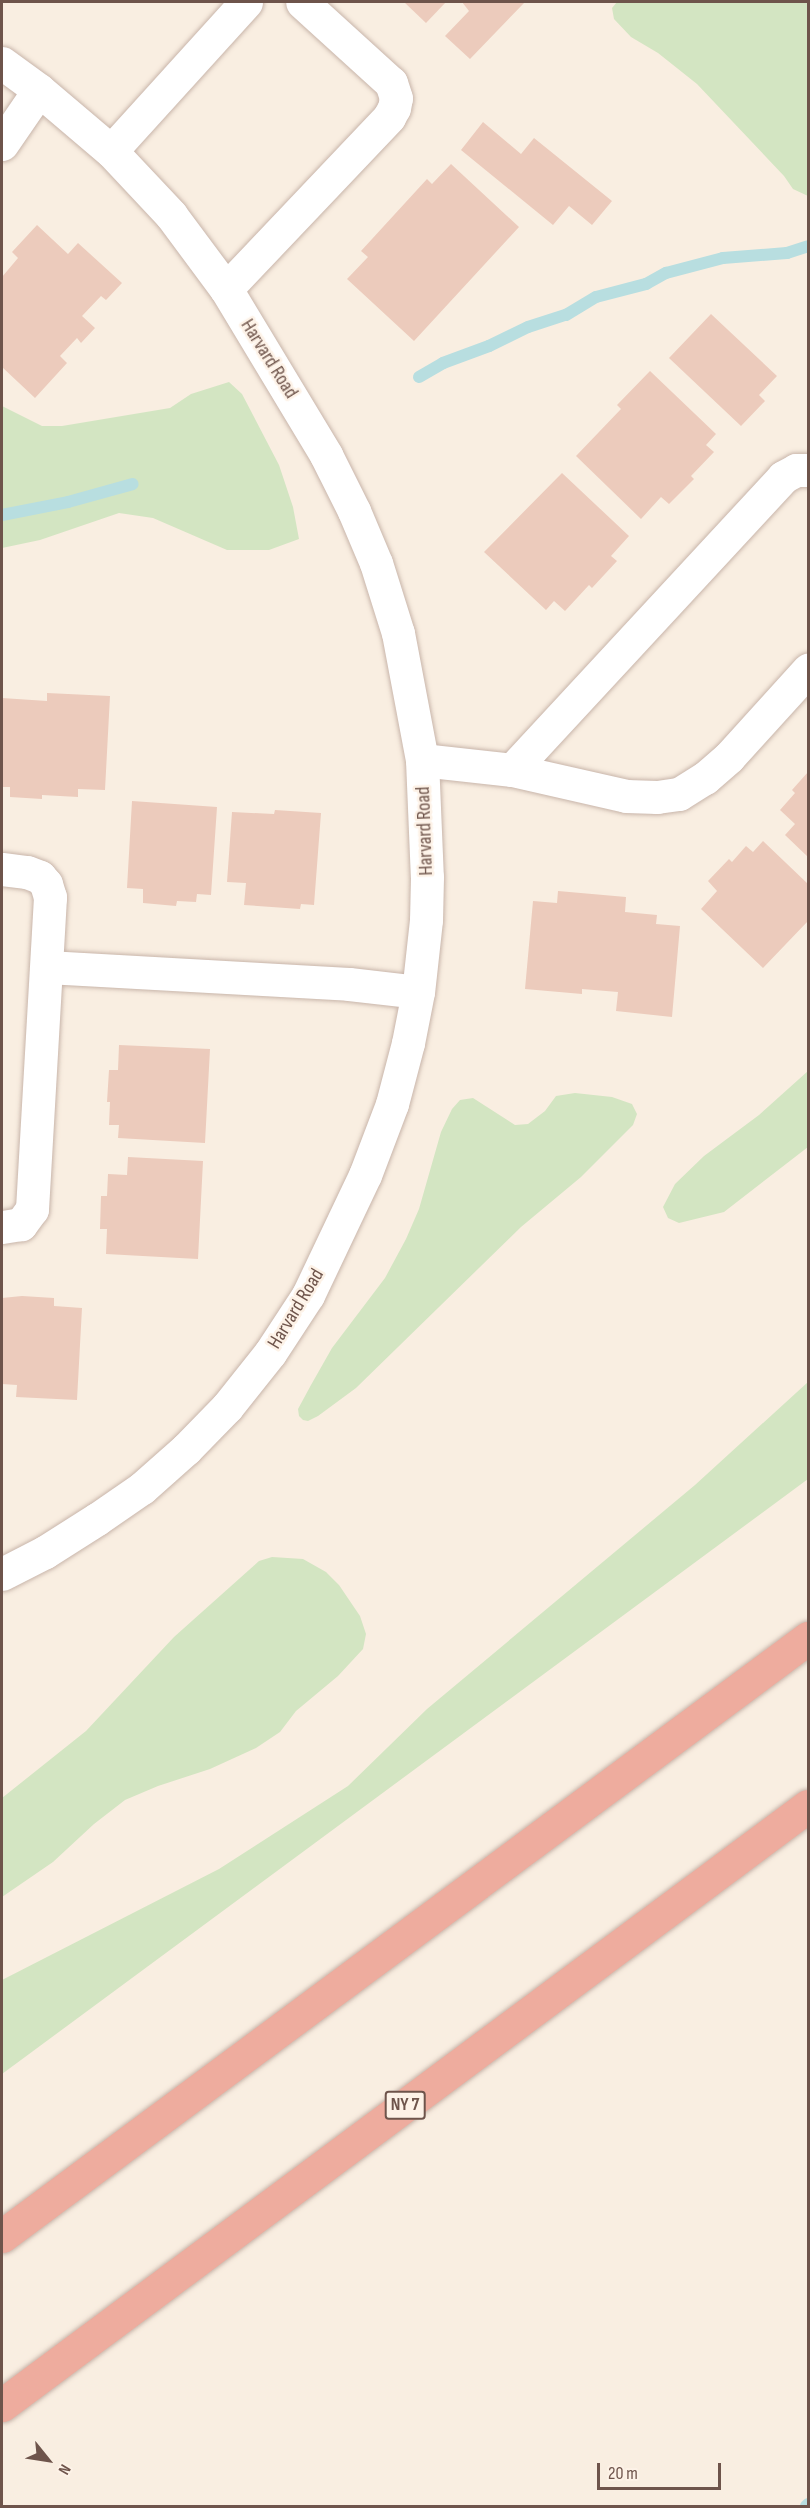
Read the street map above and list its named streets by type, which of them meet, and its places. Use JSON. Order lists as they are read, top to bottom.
{
  "streets": {
    "highway": ["NY 7"],
    "street": ["Harvard Road"]
  },
  "scale_bar": "20 m",
  "north": "bottom right"
}
